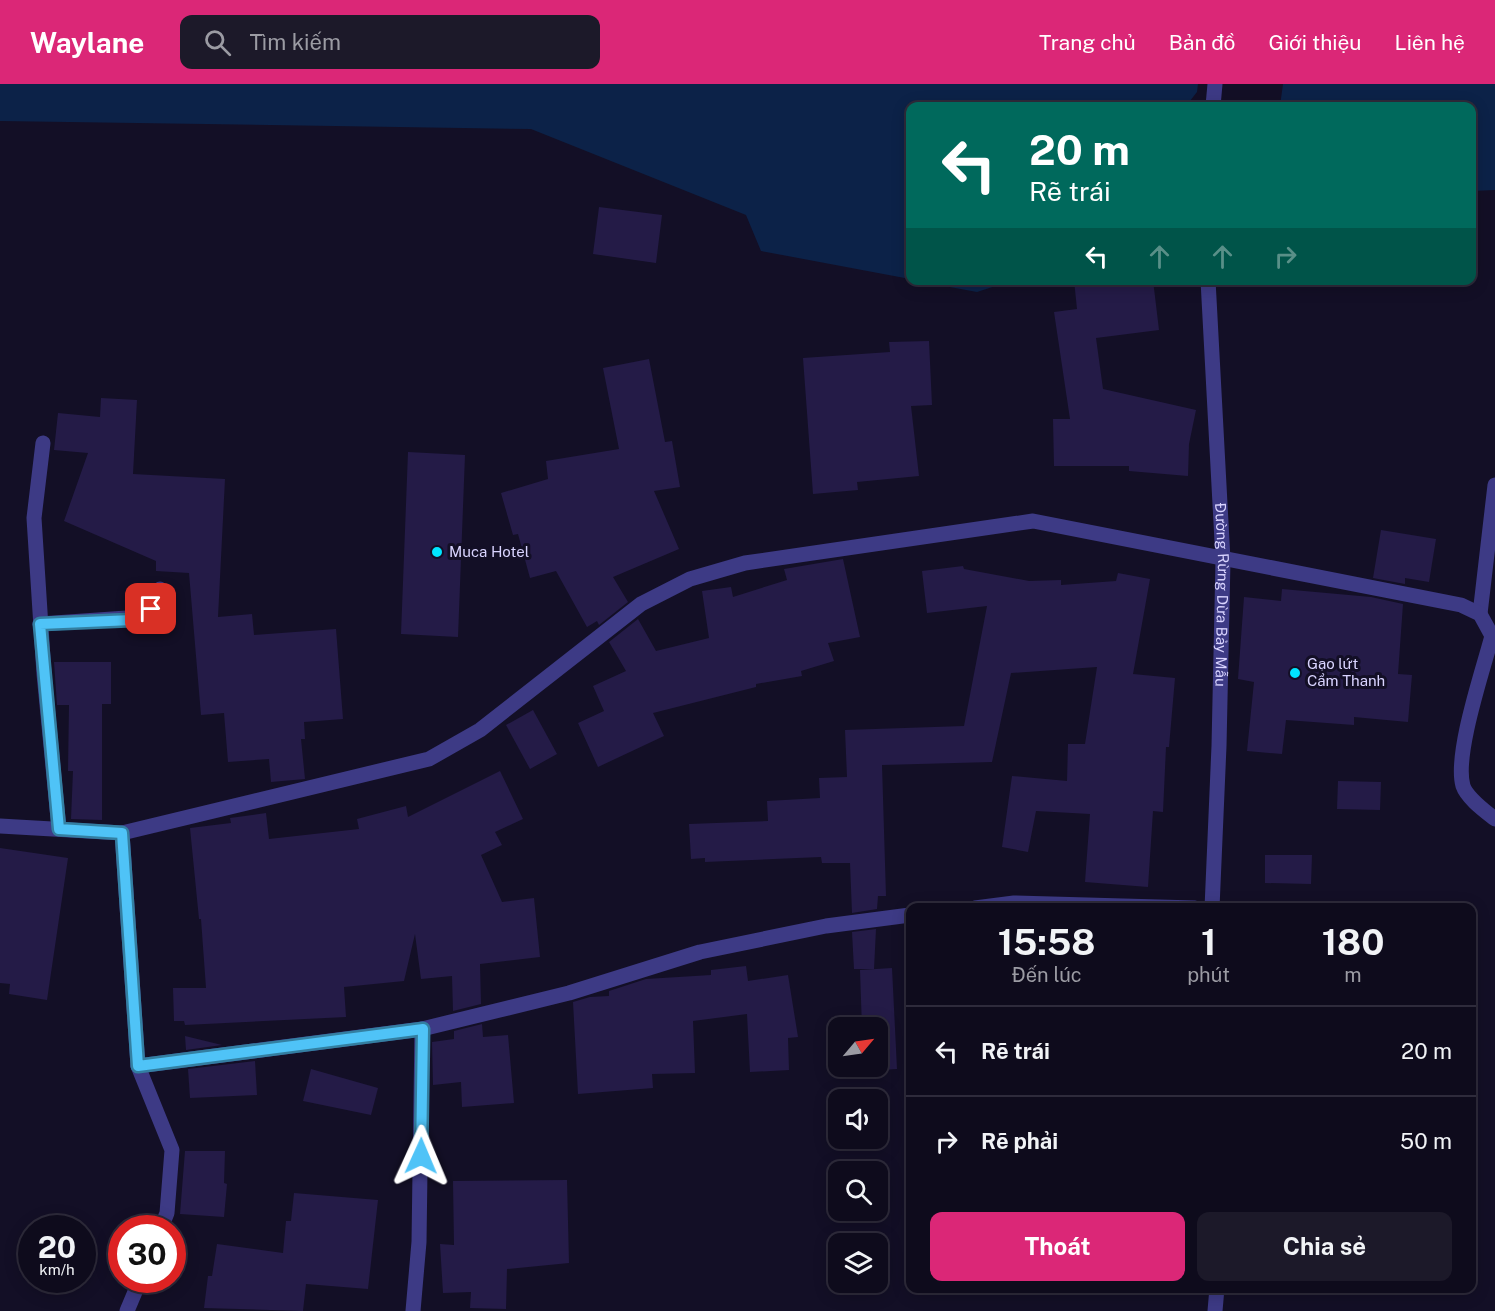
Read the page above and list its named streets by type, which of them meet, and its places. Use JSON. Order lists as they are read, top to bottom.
{
  "streets": {
    "street": ["Đường Rừng Dừa Bảy Mẫu"]
  },
  "places": ["Muca Hotel", "Gạo lứt Cẩm Thanh"],
  "north": "top right",
  "page": {
    "header": "Waylane",
    "search": "Tìm kiếm",
    "nav": [
      "Trang chủ",
      "Bản đồ",
      "Giới thiệu",
      "Liên hệ"
    ],
    "turn": ["20 m", "Rẽ trái"],
    "eta": [
      "15:58",
      "Đến lúc",
      "1",
      "phút",
      "180",
      "m"
    ],
    "list": [
      {
        "name": "Rẽ trái",
        "value": "20 m"
      },
      {
        "name": "Rẽ phải",
        "value": "50 m"
      }
    ],
    "buttons": ["Thoát", "Chia sẻ"],
    "speed": "20 km/h",
    "limit": "30"
  }
}
